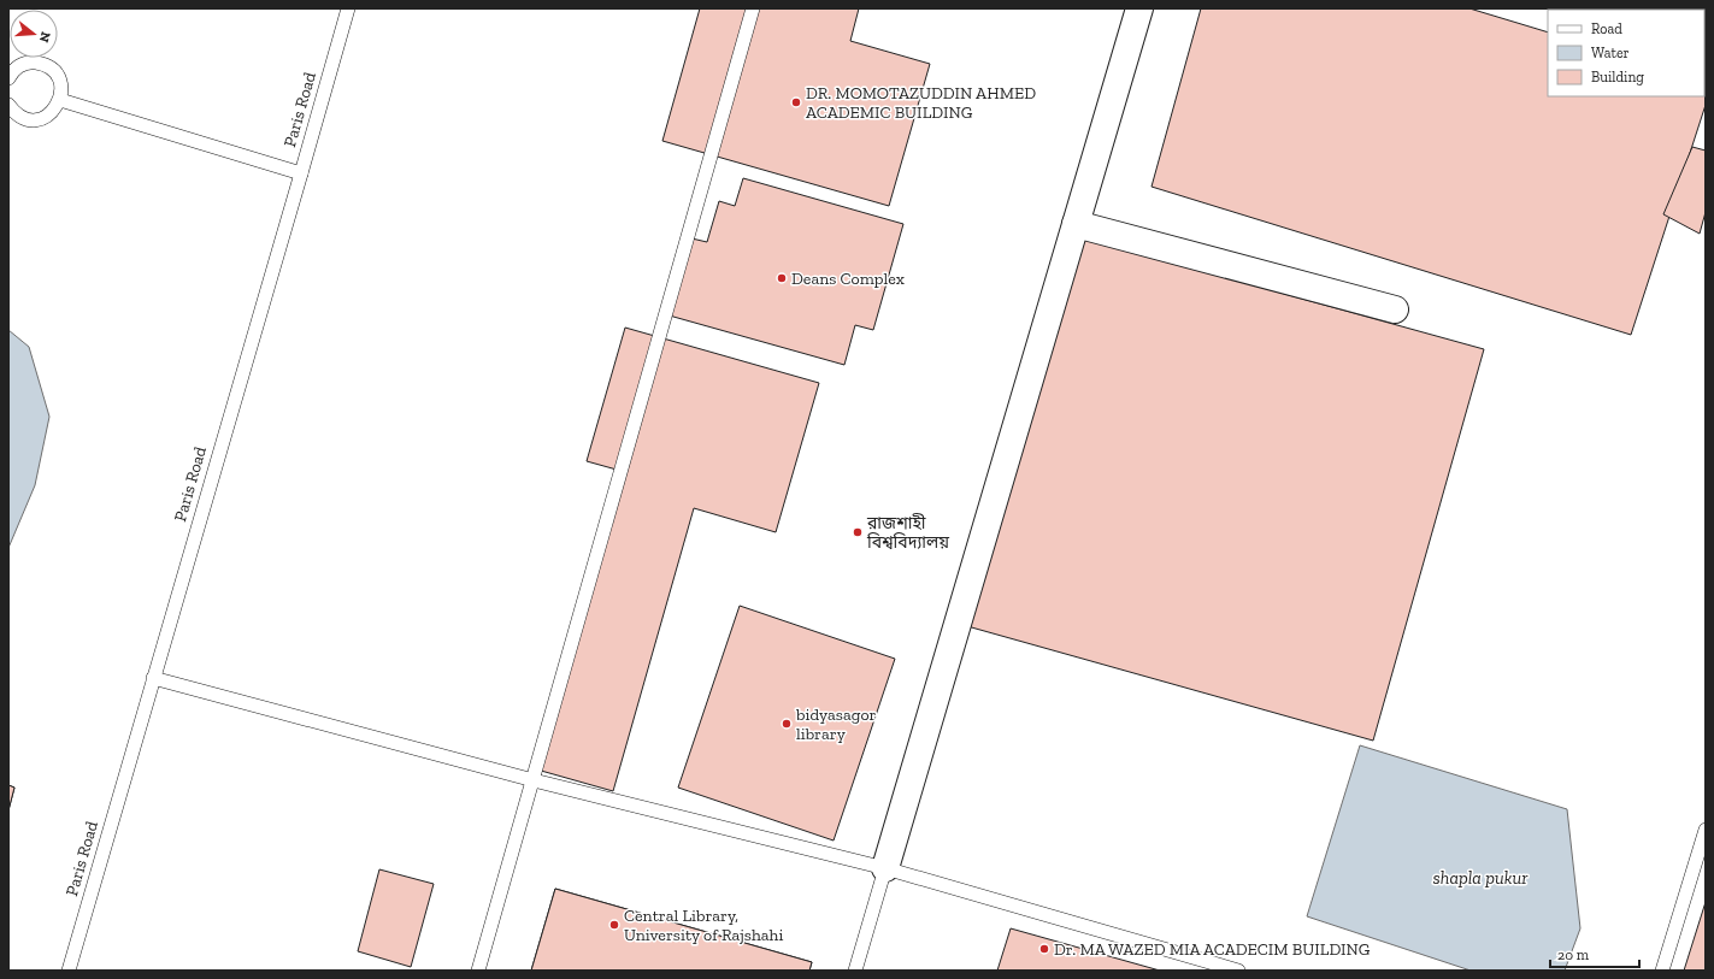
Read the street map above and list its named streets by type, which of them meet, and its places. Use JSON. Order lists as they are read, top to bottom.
{
  "streets": {
    "lane": ["Paris Road"]
  },
  "water": ["shapla pukur"],
  "places": [
    "DR. MOMOTAZUDDIN AHMED ACADEMIC BUILDING",
    "Deans Complex",
    "রাজশাহী বিশ্ববিদ্যালয়",
    "bidyasagor library",
    "Central Library, University of Rajshahi",
    "Dr. MA WAZED MIA ACADECIM BUILDING"
  ],
  "legend": ["Road", "Water", "Building"],
  "scale_bar": "20 m",
  "north": "right"
}
